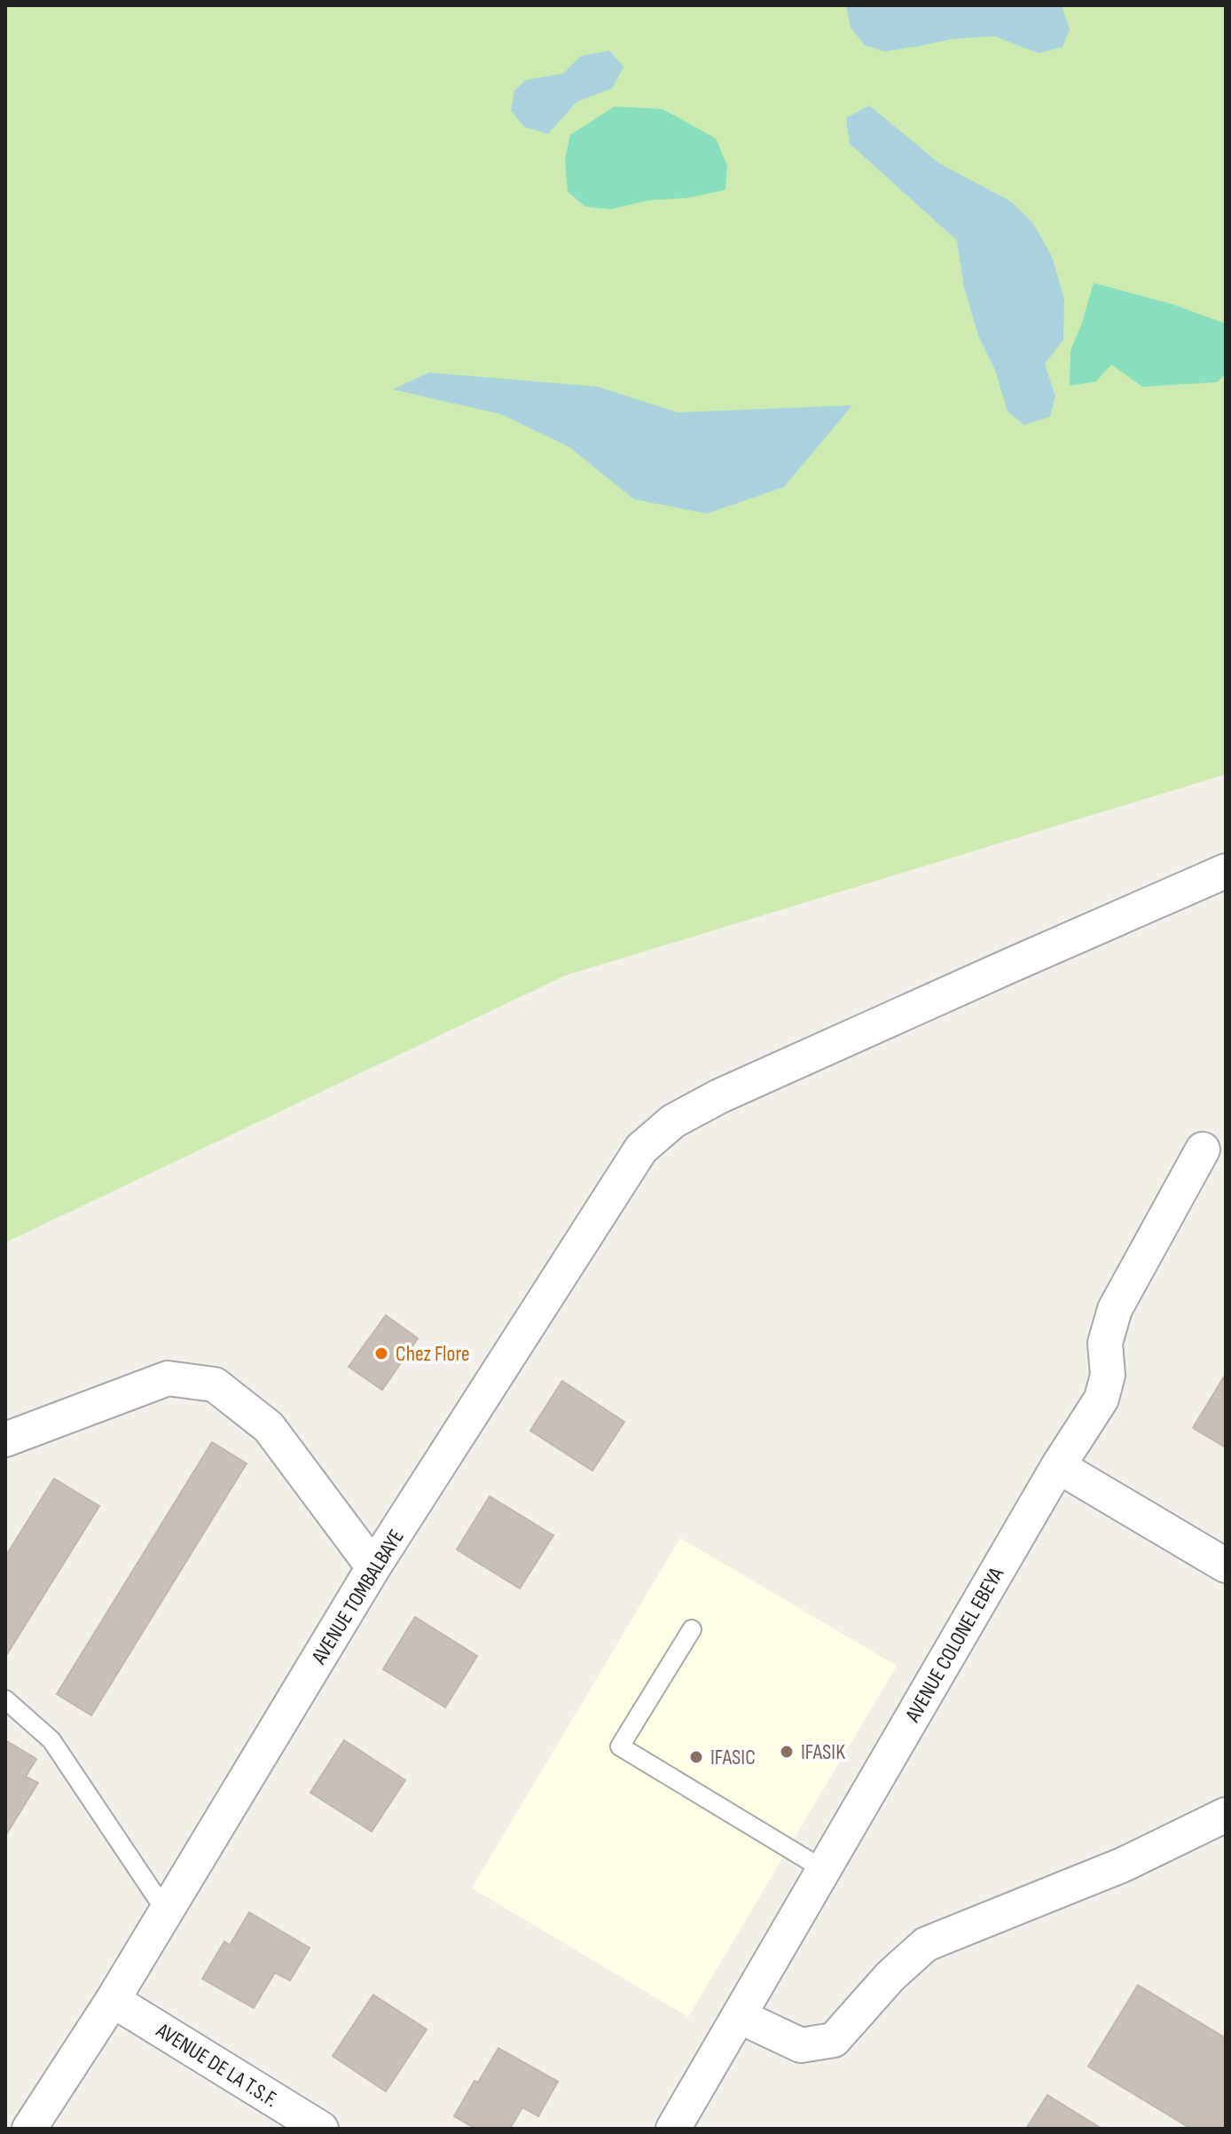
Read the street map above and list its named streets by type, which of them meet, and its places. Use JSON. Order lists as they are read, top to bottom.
{
  "streets": {
    "street": ["AVENUE TOMBALBAYE", "AVENUE COLONEL EBEYA", "AVENUE DE LA T.S.F."]
  },
  "crossings": [
    ["AVENUE TOMBALBAYE", "AVENUE DE LA T.S.F."]
  ],
  "places": ["Chez Flore", "IFASIK", "IFASIC"]
}
